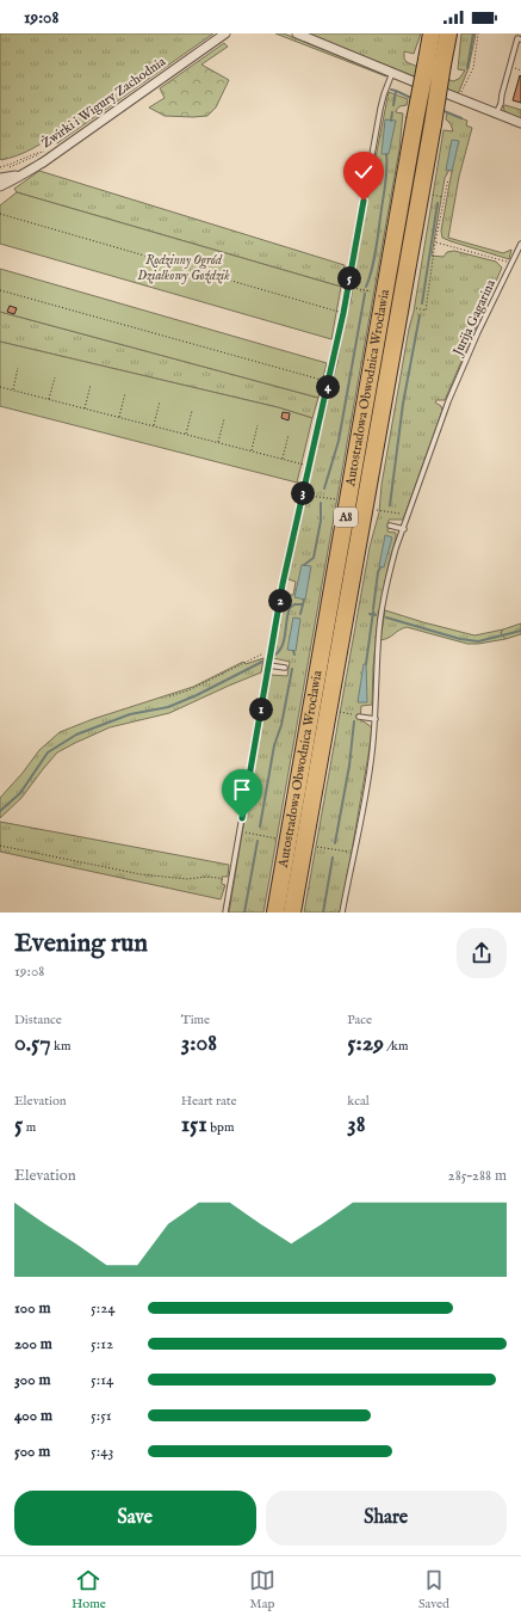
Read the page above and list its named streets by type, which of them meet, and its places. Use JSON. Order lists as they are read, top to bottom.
{
  "streets": {
    "highway": ["Autostradowa Obwodnica Wrocławia", "A8"],
    "street": ["Żwirki i Wigury Zachodnia"],
    "lane": ["Jurija Gagarina"]
  },
  "parks": ["Rodzinny Ogród Działkowy Goździk"],
  "page": {
    "status": "19:08",
    "pins": [
      "5",
      "4",
      "3",
      "2",
      "1"
    ],
    "heading": ["Evening run", "19:08"],
    "stats": [
      ["Distance", "0.57 km"],
      ["Time", "3:08"],
      ["Pace", "5:29 /km"],
      ["Elevation", "5 m"],
      ["Heart rate", "151 bpm"],
      ["kcal", "38"]
    ],
    "chart": ["Elevation", "285–288 m"],
    "list": [
      {
        "name": "100 m",
        "note": "5:24"
      },
      {
        "name": "200 m",
        "note": "5:12"
      },
      {
        "name": "300 m",
        "note": "5:14"
      },
      {
        "name": "400 m",
        "note": "5:51"
      },
      {
        "name": "500 m",
        "note": "5:43"
      }
    ],
    "buttons": ["Save", "Share"],
    "tabs": ["Home", "Map", "Saved"]
  }
}
